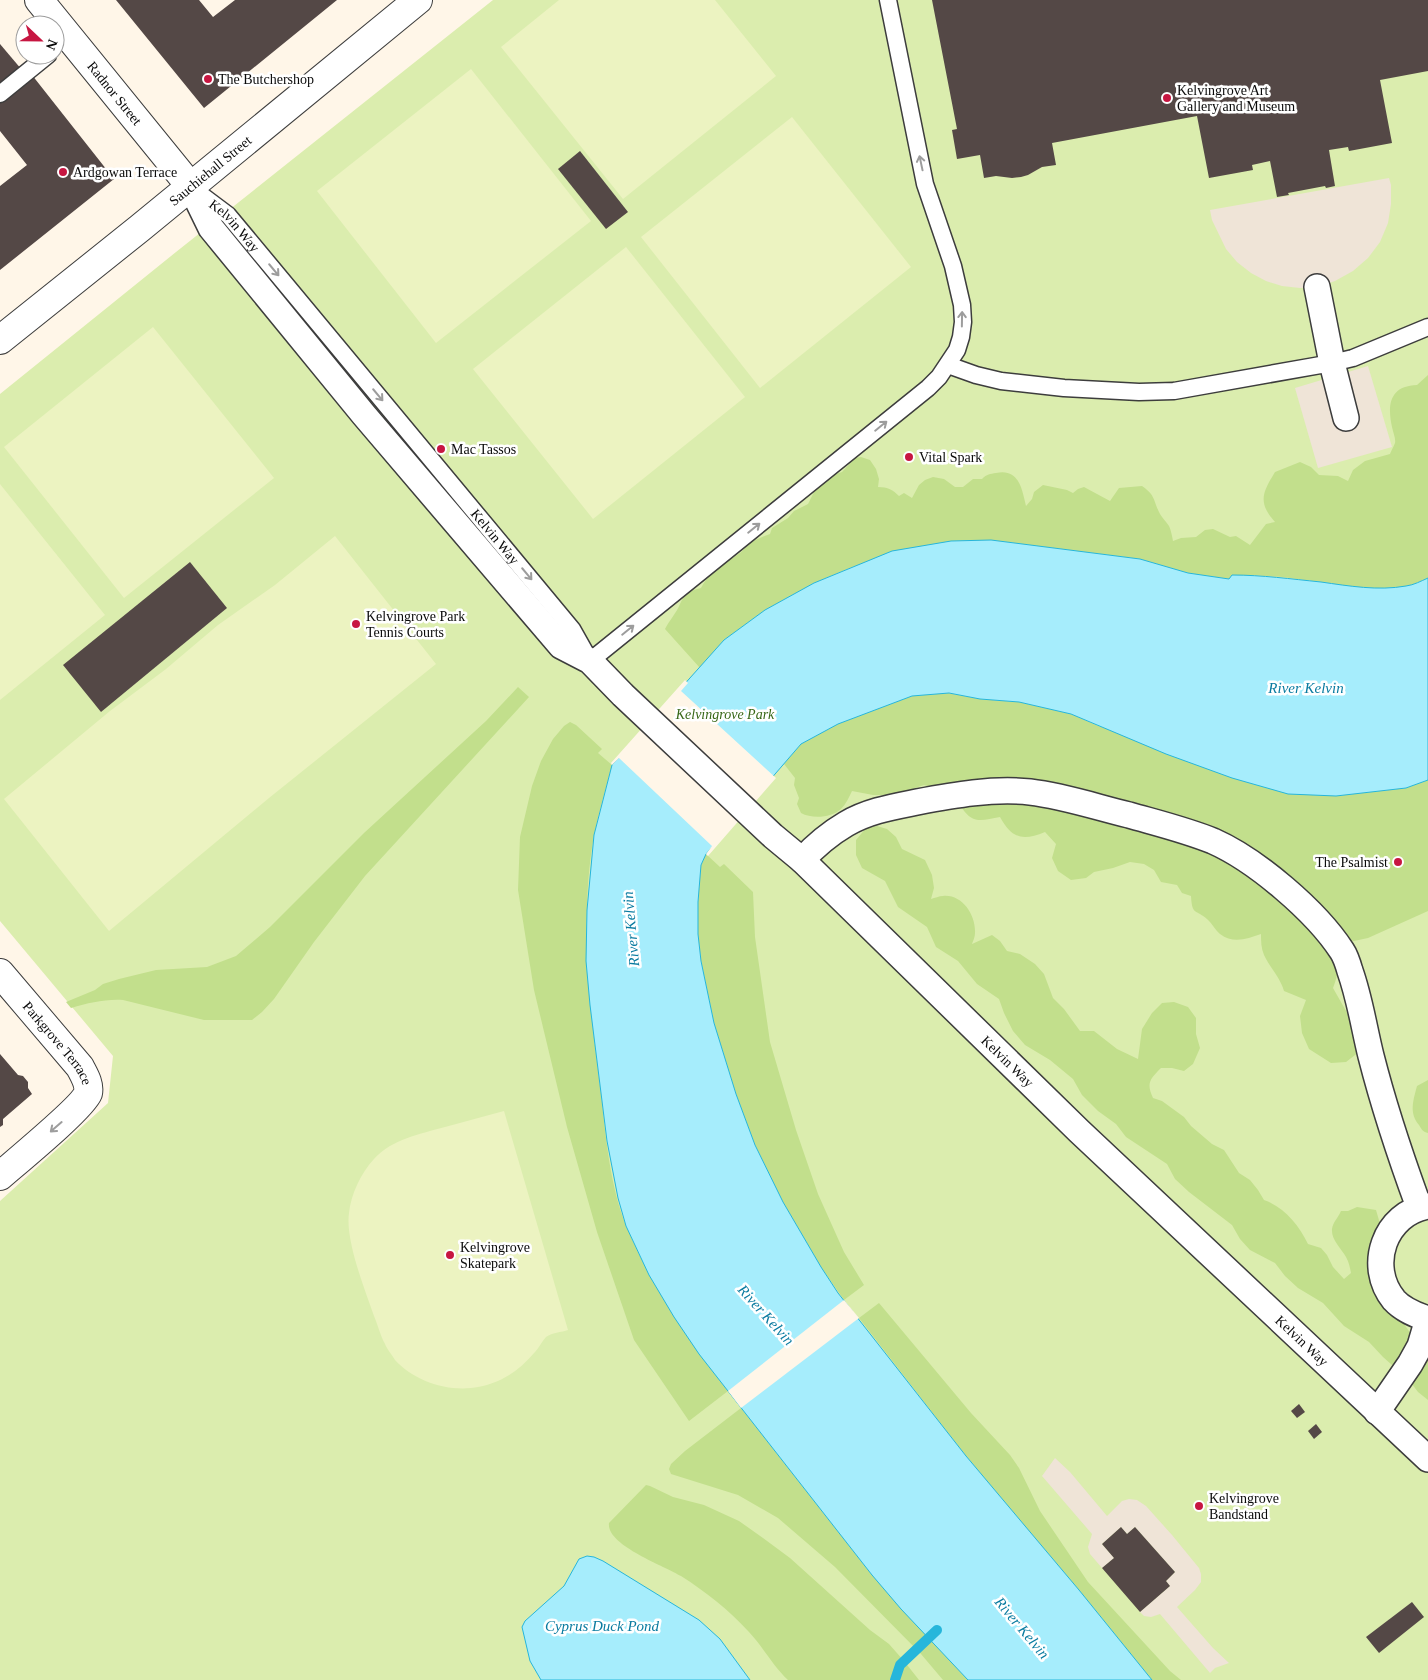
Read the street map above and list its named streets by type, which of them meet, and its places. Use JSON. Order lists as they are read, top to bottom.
{
  "streets": {
    "street": [
      "Radnor Street",
      "Sauchiehall Street",
      "Kelvin Way",
      "Parkgrove Terrace"
    ]
  },
  "crossings": [
    ["Radnor Street", "Sauchiehall Street"],
    ["Radnor Street", "Kelvin Way"],
    ["Sauchiehall Street", "Kelvin Way"]
  ],
  "water": ["River Kelvin", "Cyprus Duck Pond"],
  "parks": ["Kelvingrove Park"],
  "places": [
    "The Butchershop",
    "Kelvingrove Art Gallery and Museum",
    "Ardgowan Terrace",
    "Mac Tassos",
    "Vital Spark",
    "Kelvingrove Park Tennis Courts",
    "The Psalmist",
    "Kelvingrove Skatepark",
    "Kelvingrove Bandstand"
  ],
  "north": "right"
}
